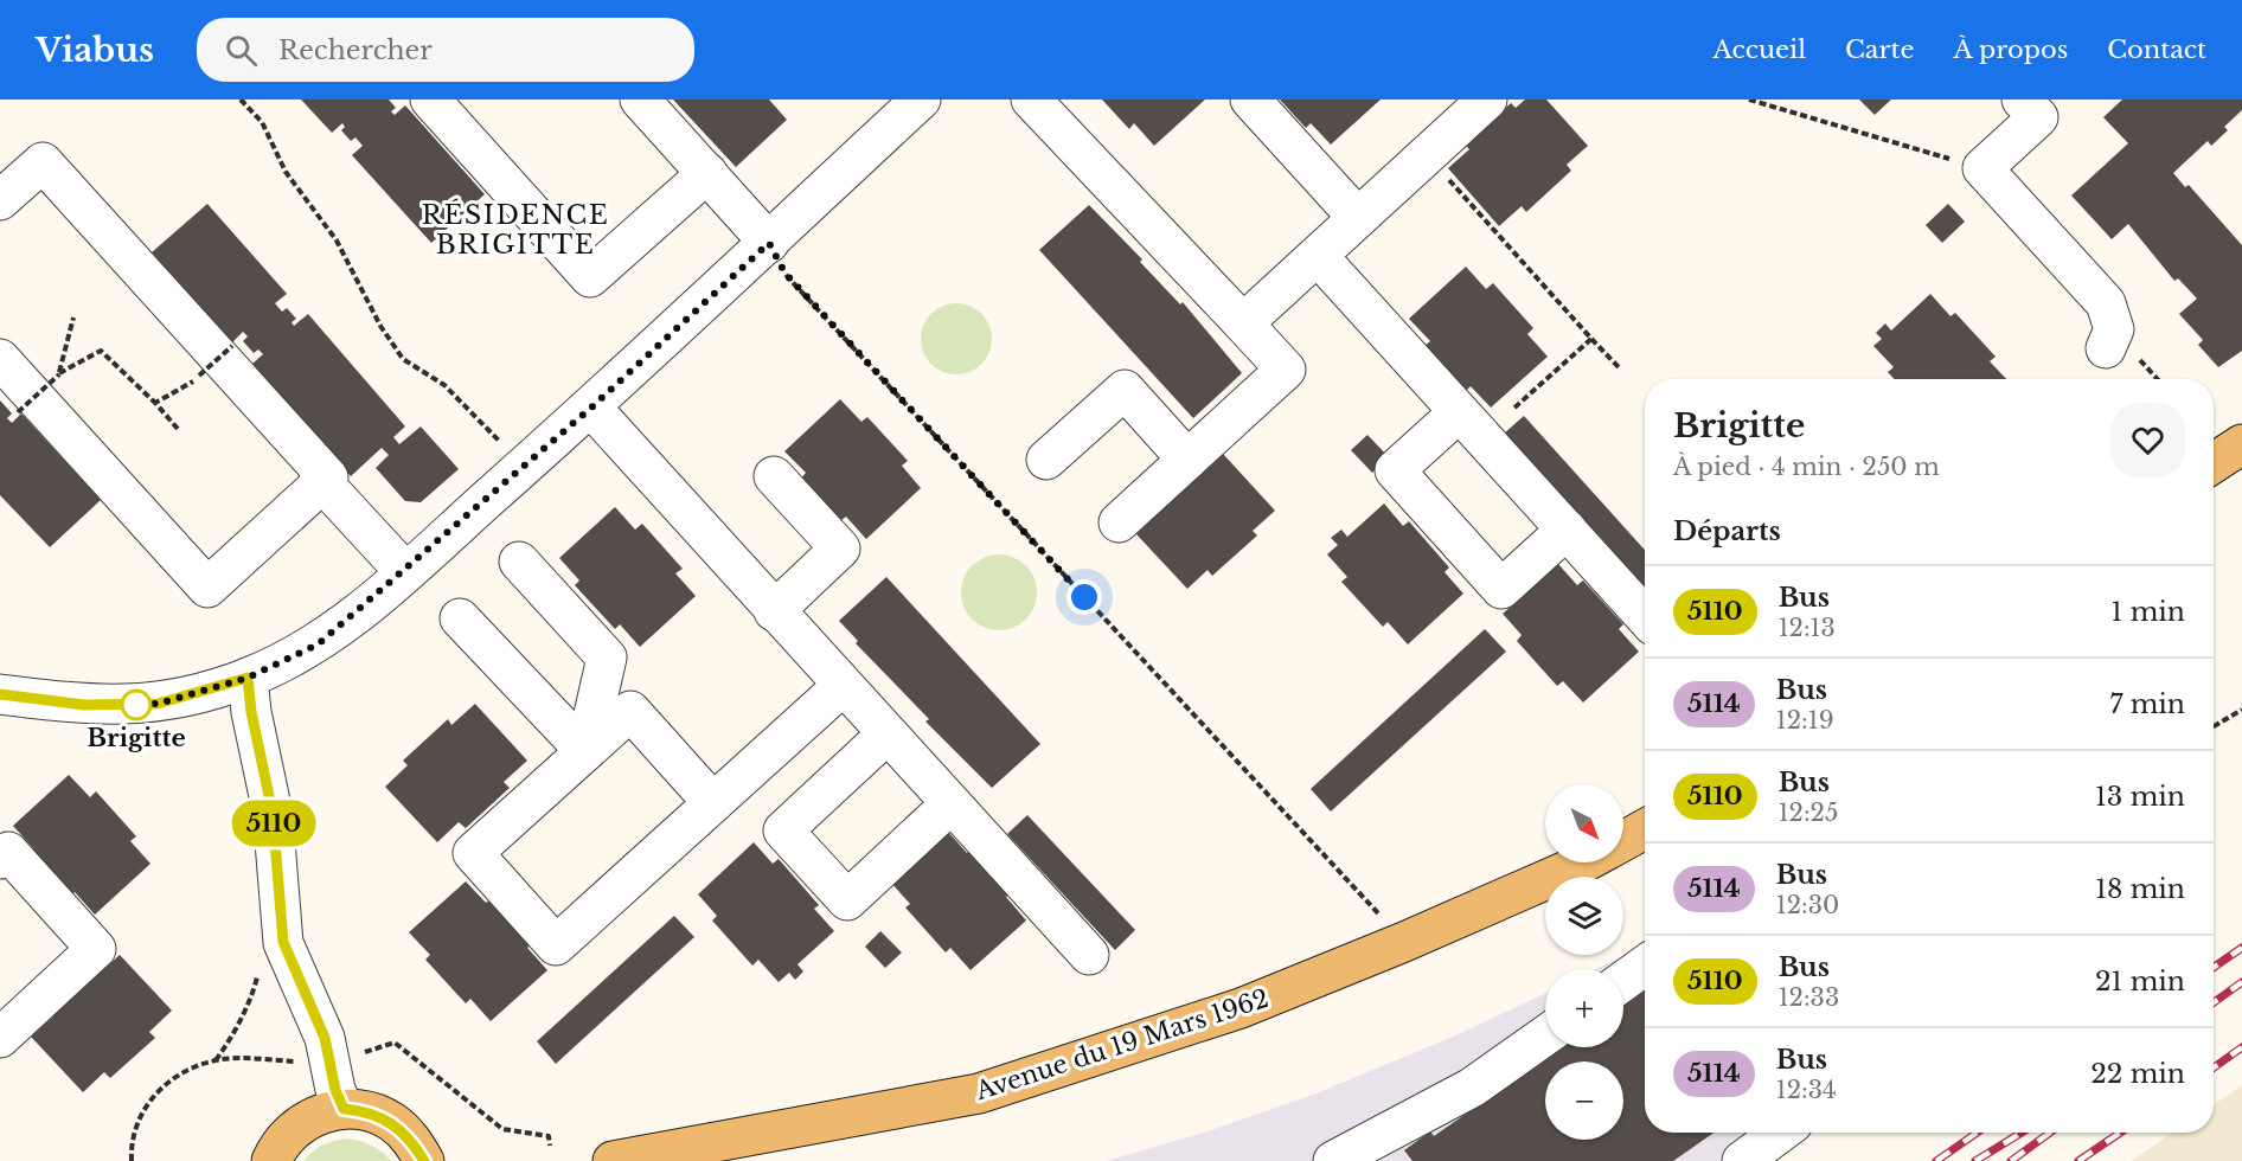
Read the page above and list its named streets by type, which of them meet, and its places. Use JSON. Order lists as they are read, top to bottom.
{
  "streets": {
    "main road": ["Avenue du 19 Mars 1962"]
  },
  "districts": ["RÉSIDENCE BRIGITTE"],
  "places": ["Brigitte"],
  "lines": ["bus line 5110"],
  "north": "bottom right",
  "page": {
    "header": "Viabus",
    "search": "Rechercher",
    "nav": [
      "Accueil",
      "Carte",
      "À propos",
      "Contact"
    ],
    "on_map": "5110",
    "heading": [
      ["Brigitte", "À pied · 4 min · 250 m"],
      "Départs"
    ],
    "list": [
      {
        "mark": "5110",
        "name": "Bus",
        "note": "12:13",
        "value": "1 min"
      },
      {
        "mark": "5114",
        "name": "Bus",
        "note": "12:19",
        "value": "7 min"
      },
      {
        "mark": "5110",
        "name": "Bus",
        "note": "12:25",
        "value": "13 min"
      },
      {
        "mark": "5114",
        "name": "Bus",
        "note": "12:30",
        "value": "18 min"
      },
      {
        "mark": "5110",
        "name": "Bus",
        "note": "12:33",
        "value": "21 min"
      },
      {
        "mark": "5114",
        "name": "Bus",
        "note": "12:34",
        "value": "22 min"
      }
    ],
    "map_buttons": ["+", "−"]
  }
}
